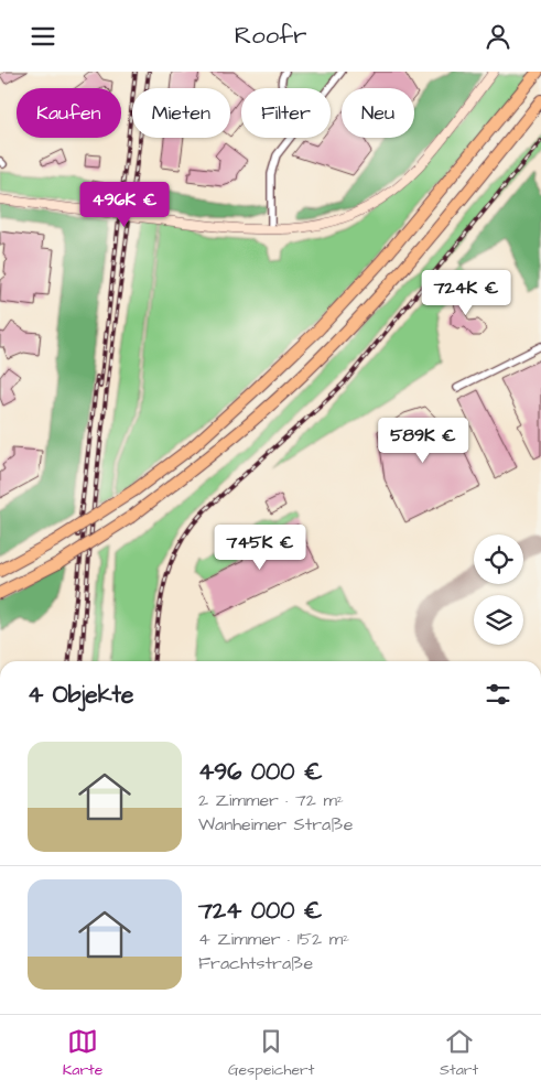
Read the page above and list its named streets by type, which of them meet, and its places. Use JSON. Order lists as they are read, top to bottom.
{
  "page": {
    "header": "Roofr",
    "chip": [
      "Kaufen",
      "Mieten",
      "Filter",
      "Neu"
    ],
    "price": [
      "496K €",
      "724K €",
      "589K €",
      "745K €"
    ],
    "heading": "4 Objekte",
    "list": [
      {
        "name": "496 000 €",
        "note": "2 Zimmer · 72 m² · Wanheimer Straße"
      },
      {
        "name": "724 000 €",
        "note": "4 Zimmer · 152 m² · Frachtstraße"
      }
    ],
    "tabs": ["Karte", "Gespeichert", "Start"]
  }
}
